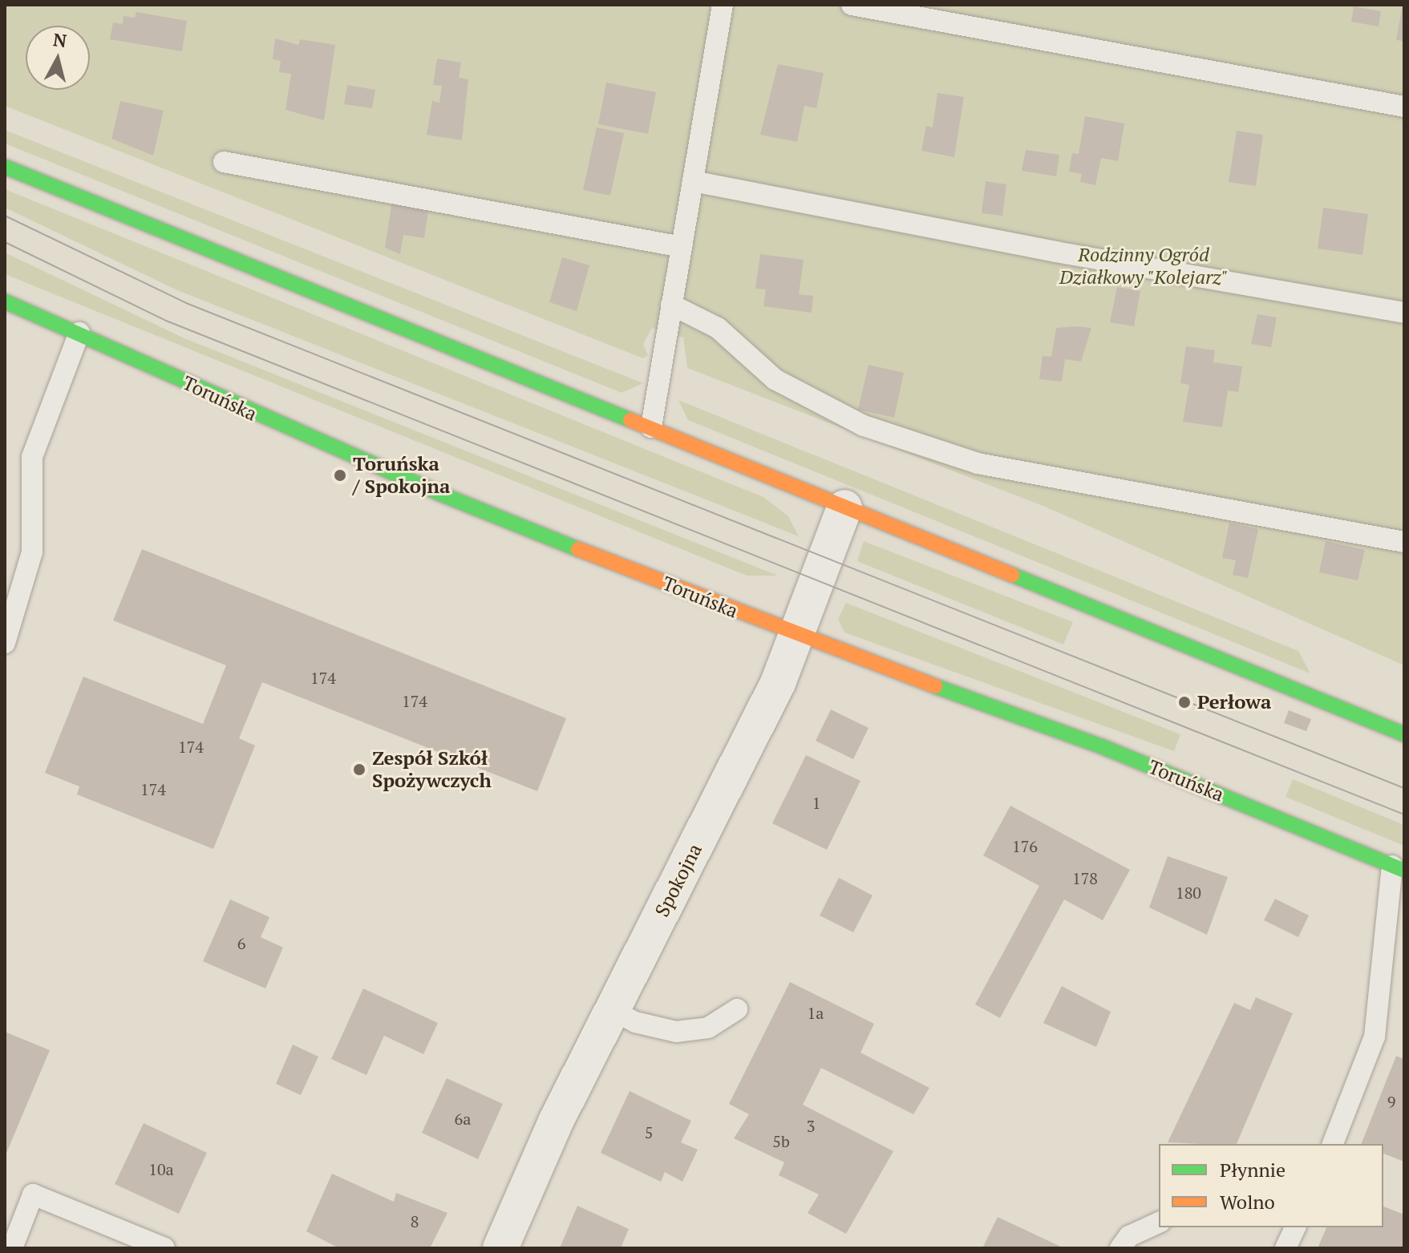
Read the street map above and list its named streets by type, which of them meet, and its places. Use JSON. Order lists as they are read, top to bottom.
{
  "streets": {
    "main road": ["Toruńska"],
    "street": ["Spokojna"]
  },
  "crossings": [
    ["Toruńska", "Spokojna"]
  ],
  "parks": ["Rodzinny Ogród Działkowy \"Kolejarz\""],
  "places": ["Toruńska / Spokojna", "Perłowa", "Zespół Szkół Spożywczych"],
  "house_numbers": [
    "174",
    "174",
    "174",
    "174",
    "1",
    "176",
    "178",
    "180",
    "6",
    "1a",
    "9",
    "6a",
    "3",
    "5",
    "5b",
    "10a",
    "8"
  ],
  "legend": ["Płynnie", "Wolno"],
  "north": "top"
}
